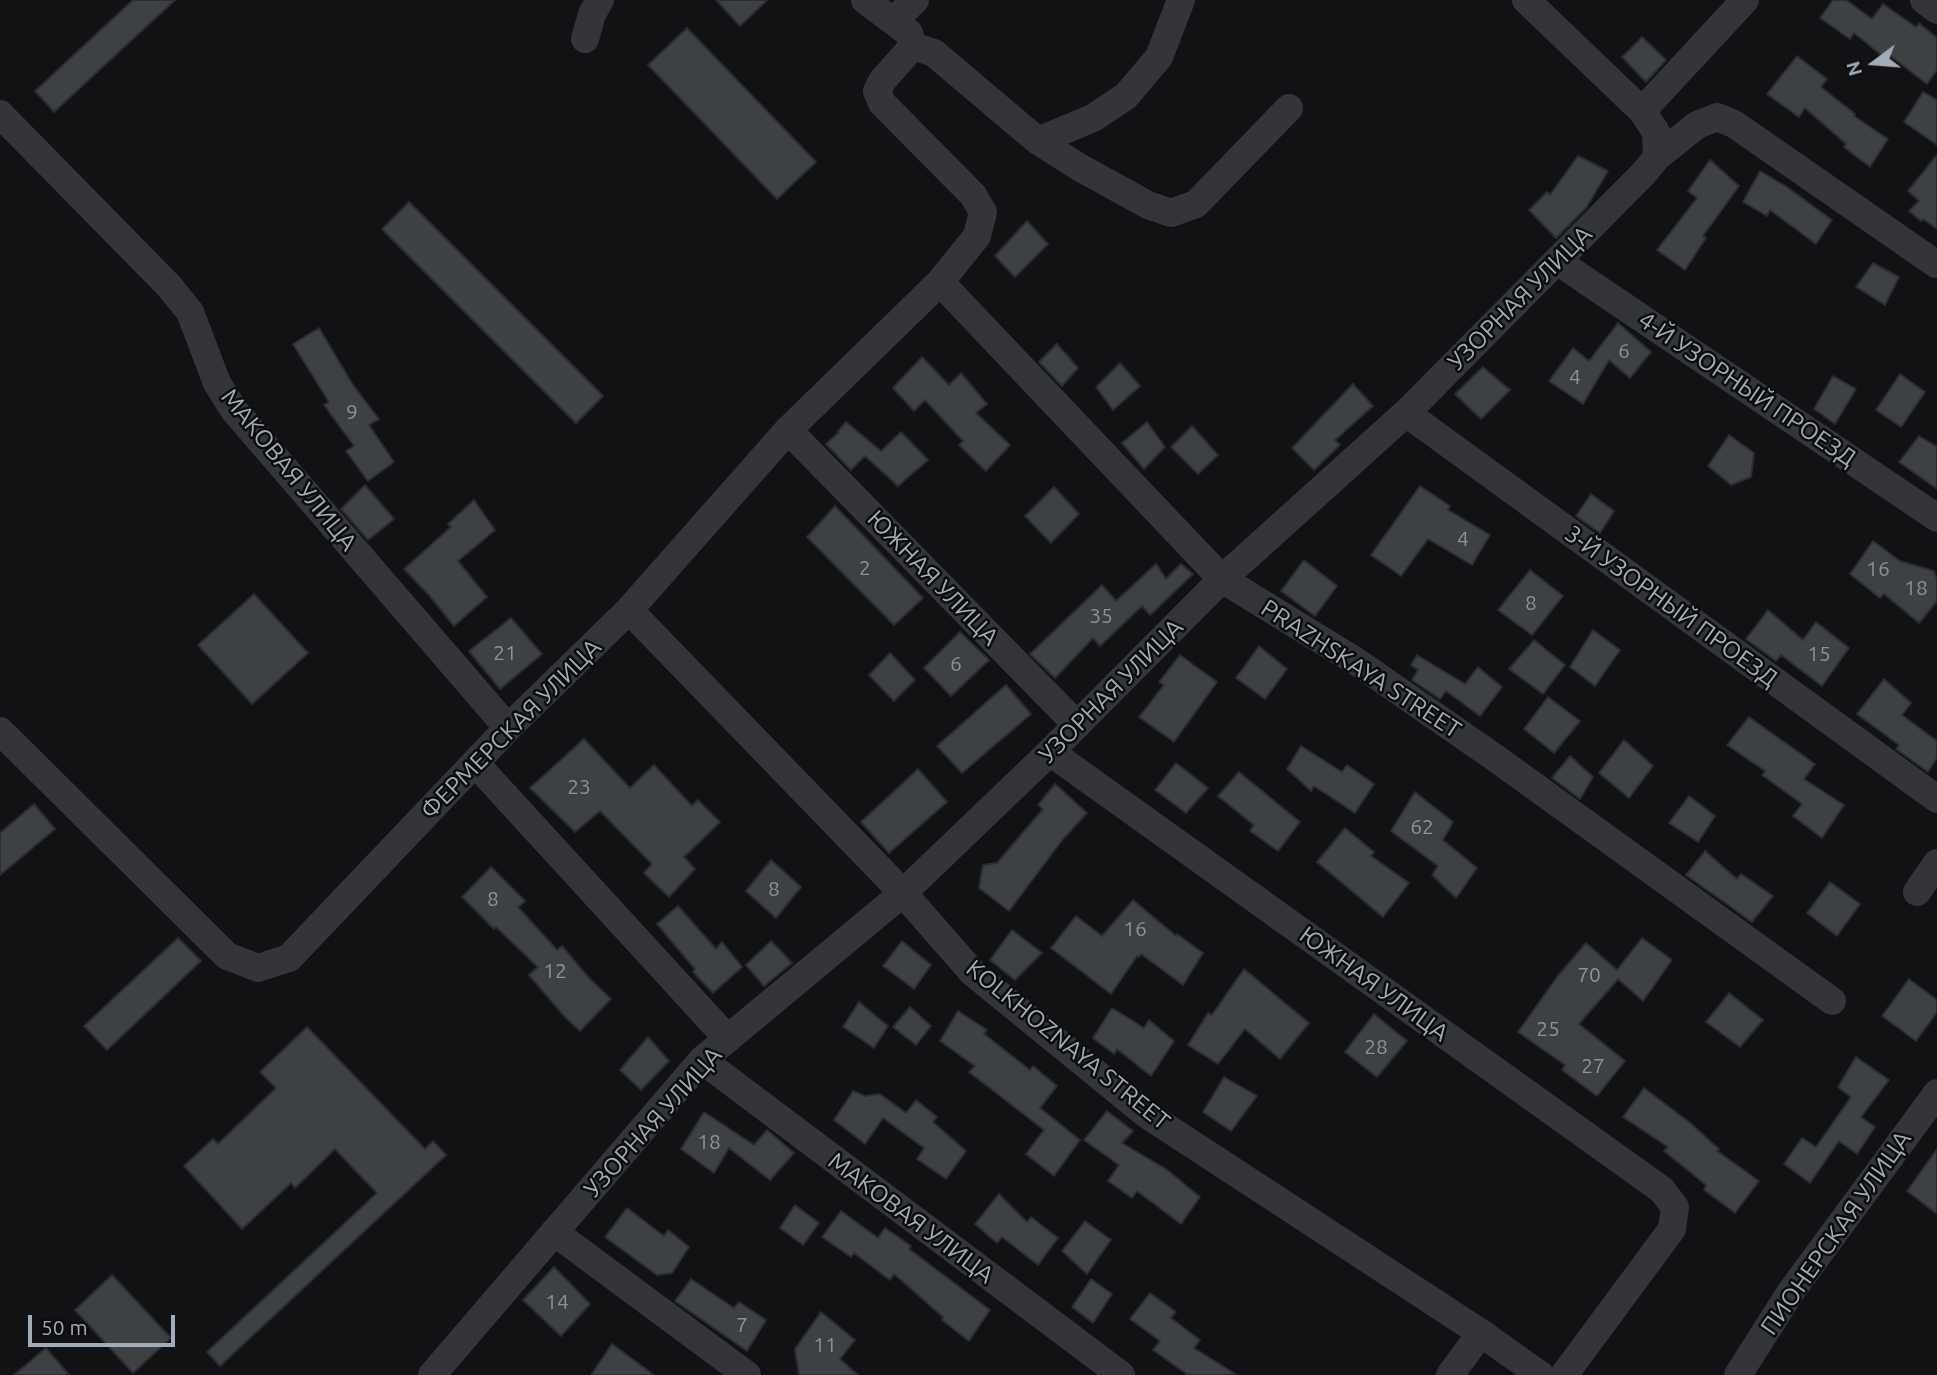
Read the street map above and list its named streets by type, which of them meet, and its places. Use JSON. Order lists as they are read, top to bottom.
{
  "streets": {
    "street": [
      "УЗОРНАЯ УЛИЦА",
      "4-Й УЗОРНЫЙ ПРОЕЗД",
      "МАКОВАЯ УЛИЦА",
      "ЮЖНАЯ УЛИЦА",
      "3-Й УЗОРНЫЙ ПРОЕЗД",
      "PRAZHSKAYA STREET",
      "ФЕРМЕРСКАЯ УЛИЦА",
      "KOLKHOZNAYA STREET",
      "ПИОНЕРСКАЯ УЛИЦА"
    ]
  },
  "crossings": [
    ["УЗОРНАЯ УЛИЦА", "4-Й УЗОРНЫЙ ПРОЕЗД"],
    ["УЗОРНАЯ УЛИЦА", "МАКОВАЯ УЛИЦА"],
    ["УЗОРНАЯ УЛИЦА", "ЮЖНАЯ УЛИЦА"],
    ["УЗОРНАЯ УЛИЦА", "3-Й УЗОРНЫЙ ПРОЕЗД"],
    ["УЗОРНАЯ УЛИЦА", "PRAZHSKAYA STREET"],
    ["УЗОРНАЯ УЛИЦА", "KOLKHOZNAYA STREET"],
    ["МАКОВАЯ УЛИЦА", "ФЕРМЕРСКАЯ УЛИЦА"],
    ["ЮЖНАЯ УЛИЦА", "ФЕРМЕРСКАЯ УЛИЦА"],
    ["PRAZHSKAYA STREET", "ФЕРМЕРСКАЯ УЛИЦА"],
    ["ФЕРМЕРСКАЯ УЛИЦА", "KOLKHOZNAYA STREET"]
  ],
  "house_numbers": [
    "6",
    "4",
    "9",
    "4",
    "2",
    "16",
    "18",
    "8",
    "35",
    "21",
    "15",
    "6",
    "23",
    "62",
    "8",
    "8",
    "16",
    "12",
    "70",
    "25",
    "28",
    "27",
    "18",
    "14",
    "7",
    "11"
  ],
  "scale_bar": "50 m",
  "north": "left"
}
